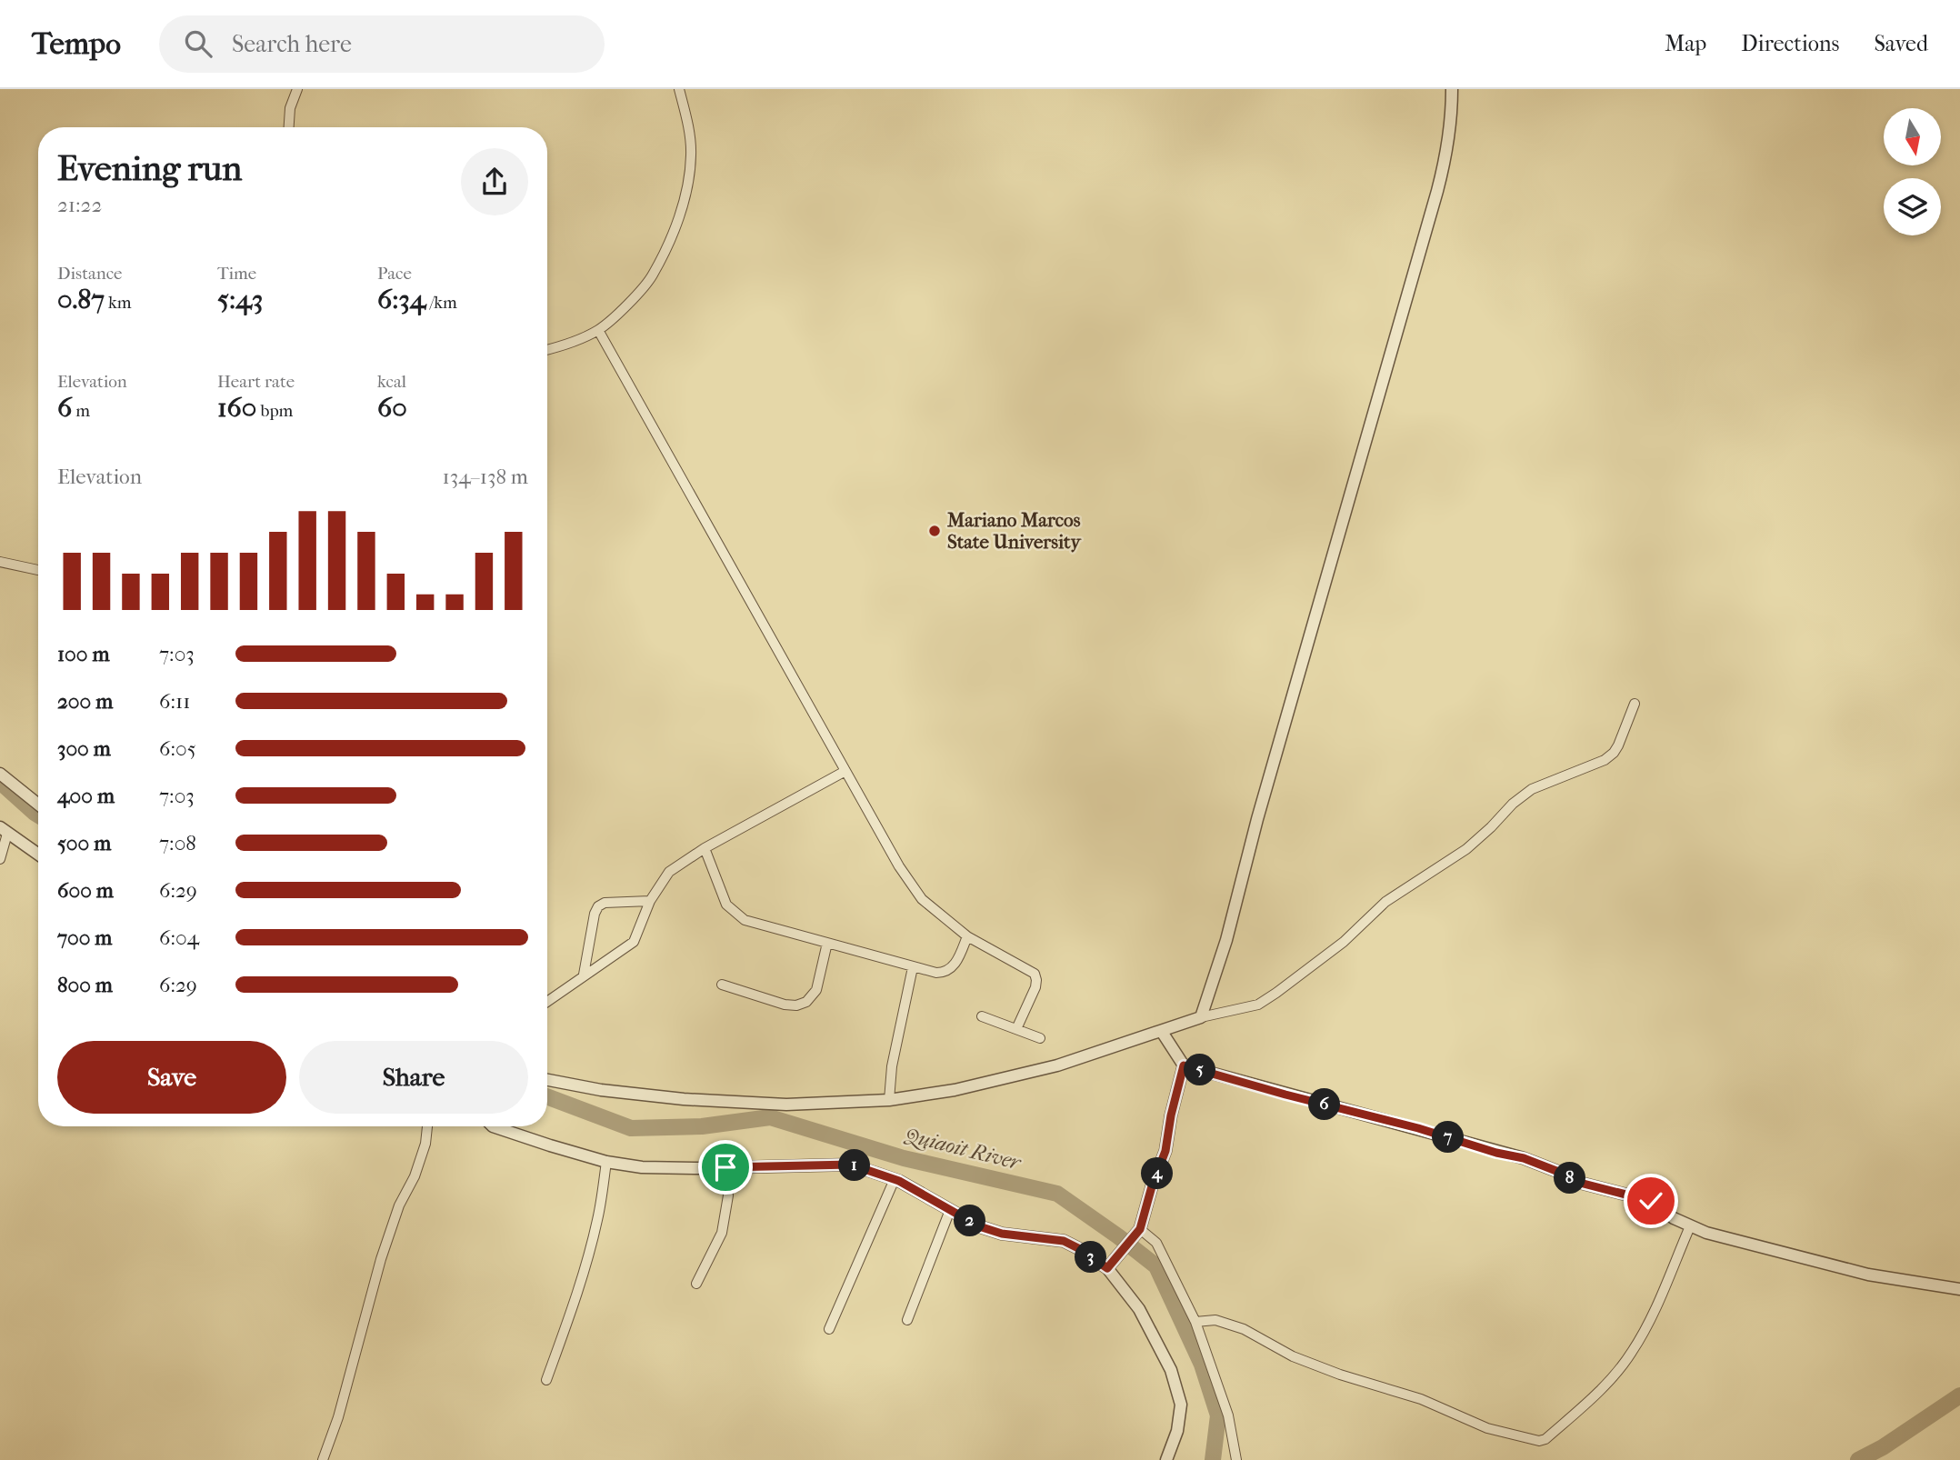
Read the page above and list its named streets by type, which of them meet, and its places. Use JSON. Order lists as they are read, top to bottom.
{
  "water": ["Quiaoit River"],
  "places": ["Mariano Marcos State University"],
  "north": "bottom",
  "page": {
    "header": "Tempo",
    "search": "Search here",
    "nav": ["Map", "Directions", "Saved"],
    "heading": ["Evening run", "21:22"],
    "stats": [
      ["Distance", "0.87 km"],
      ["Time", "5:43"],
      ["Pace", "6:34 /km"],
      ["Elevation", "6 m"],
      ["Heart rate", "160 bpm"],
      ["kcal", "60"]
    ],
    "chart": ["Elevation", "134–138 m"],
    "list": [
      {
        "name": "100 m",
        "note": "7:03"
      },
      {
        "name": "200 m",
        "note": "6:11"
      },
      {
        "name": "300 m",
        "note": "6:05"
      },
      {
        "name": "400 m",
        "note": "7:03"
      },
      {
        "name": "500 m",
        "note": "7:08"
      },
      {
        "name": "600 m",
        "note": "6:29"
      },
      {
        "name": "700 m",
        "note": "6:04"
      },
      {
        "name": "800 m",
        "note": "6:29"
      }
    ],
    "buttons": ["Save", "Share"],
    "pins": [
      "5",
      "6",
      "7",
      "1",
      "4",
      "8",
      "2",
      "3"
    ]
  }
}
